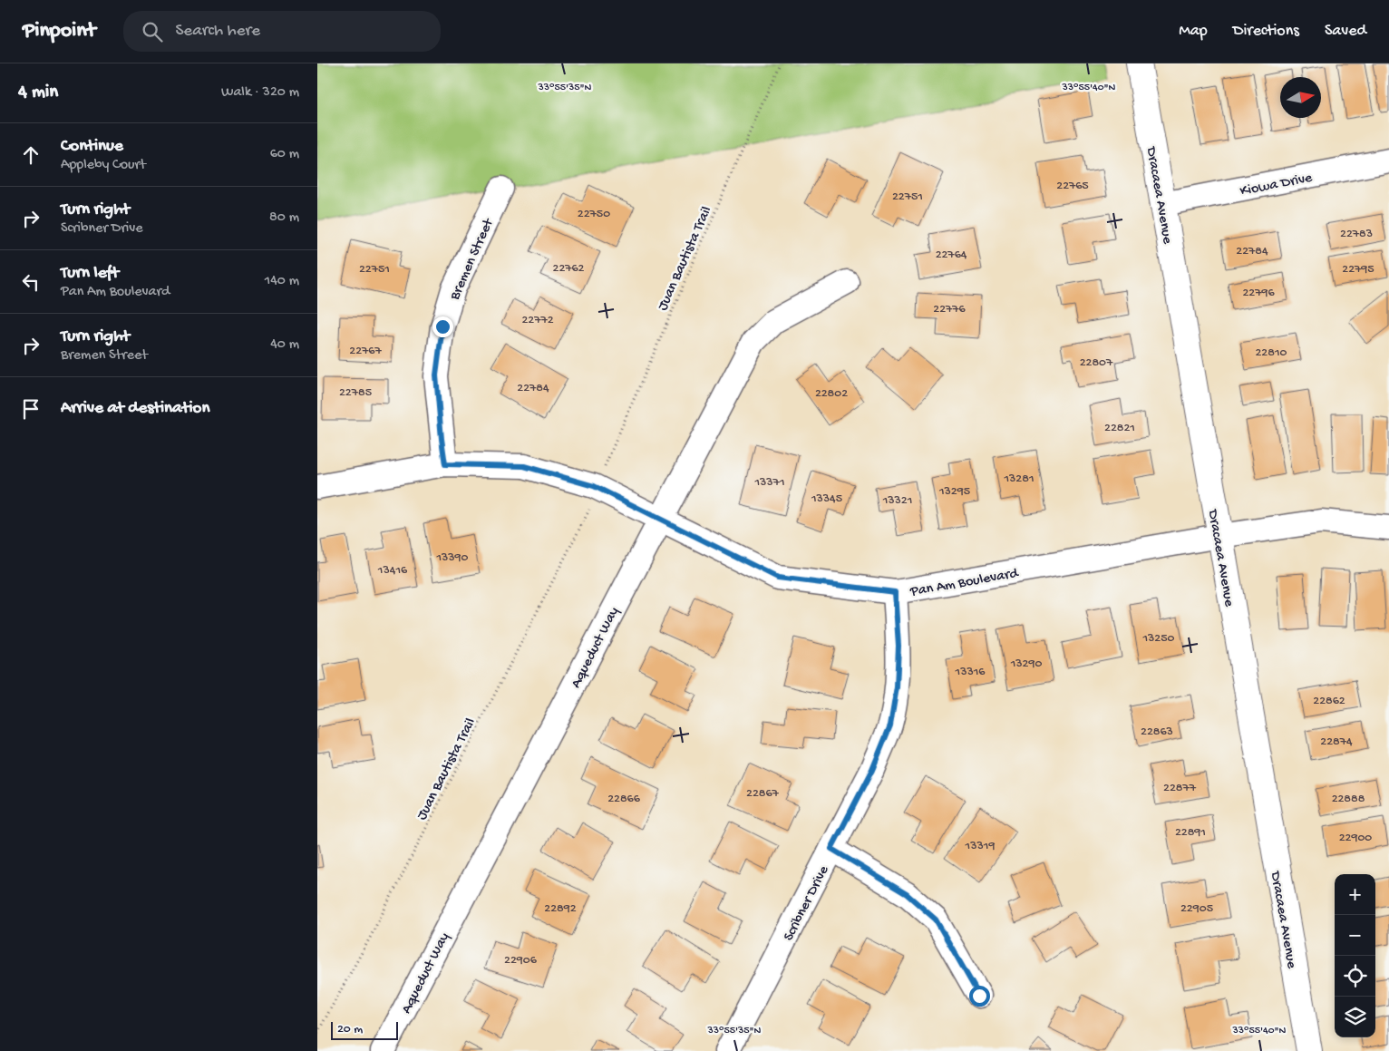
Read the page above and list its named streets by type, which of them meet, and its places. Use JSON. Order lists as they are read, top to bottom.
{
  "streets": {
    "street": [
      "Kiowa Drive",
      "Dracaea Avenue",
      "Bremen Street",
      "Pan Am Boulevard",
      "Aqueduct Way",
      "Scribner Drive"
    ],
    "path": ["Juan Bautista Trail"]
  },
  "crossings": [
    ["Kiowa Drive", "Dracaea Avenue"],
    ["Dracaea Avenue", "Pan Am Boulevard"],
    ["Bremen Street", "Pan Am Boulevard"],
    ["Pan Am Boulevard", "Aqueduct Way"],
    ["Pan Am Boulevard", "Scribner Drive"]
  ],
  "house_numbers": [
    "22765",
    "22751",
    "22750",
    "22783",
    "22784",
    "22764",
    "22762",
    "22751",
    "22795",
    "22796",
    "22776",
    "22772",
    "22767",
    "22810",
    "22807",
    "22784",
    "22785",
    "22802",
    "22821",
    "13281",
    "13371",
    "13295",
    "13345",
    "13321",
    "13390",
    "13416",
    "13250",
    "13290",
    "13316",
    "22862",
    "22863",
    "22874",
    "22877",
    "22867",
    "22866",
    "22888",
    "22891",
    "22900",
    "13319",
    "22892",
    "22905",
    "22906"
  ],
  "scale_bar": "20 m",
  "north": "right",
  "page": {
    "header": "Pinpoint",
    "search": "Search here",
    "nav": ["Map", "Directions", "Saved"],
    "heading": ["4 min", "Walk · 320 m"],
    "list": [
      ["Continue", "Appleby Court", "60 m"],
      ["Turn right", "Scribner Drive", "80 m"],
      ["Turn left", "Pan Am Boulevard", "140 m"],
      ["Turn right", "Bremen Street", "40 m"],
      "Arrive at destination"
    ],
    "map_buttons": ["+", "−"],
    "scale": "20 m"
  },
  "coordinates": ["33°55'35\"N", "33°55'40\"N"]
}
